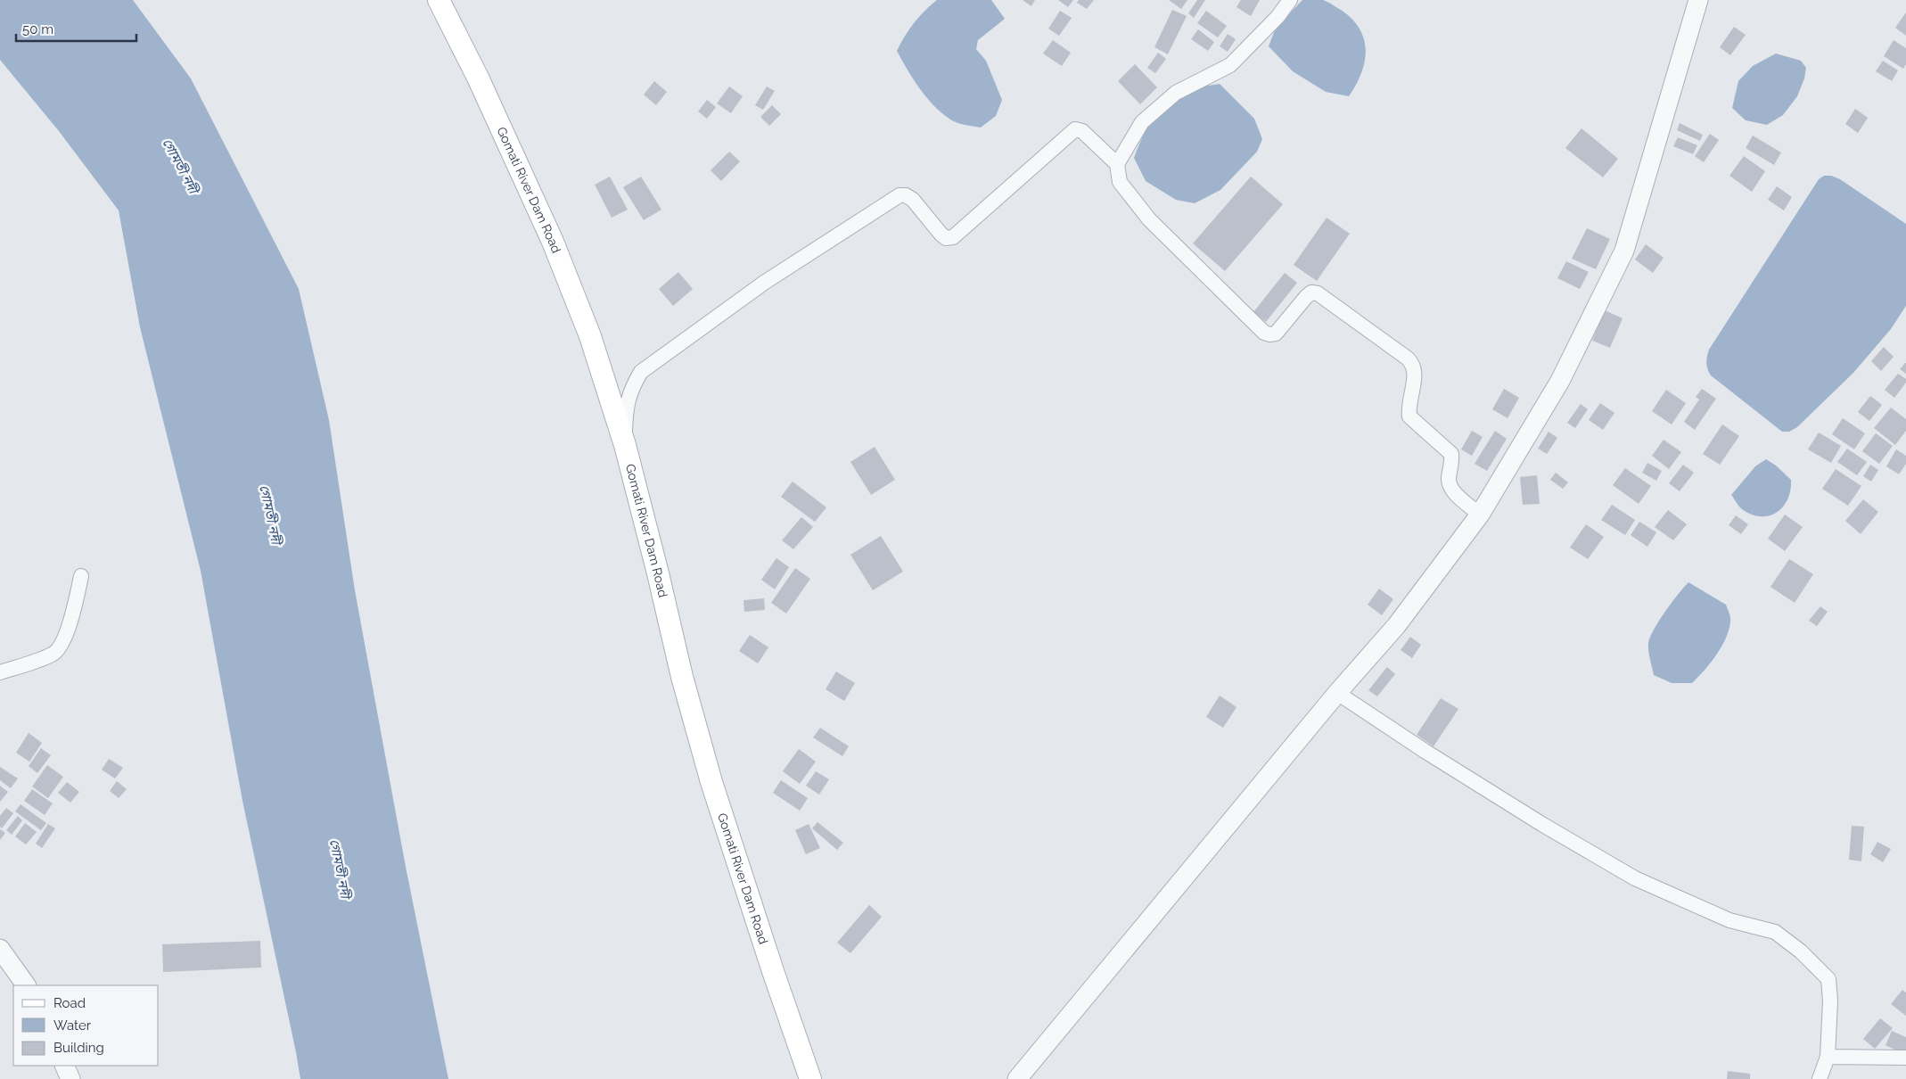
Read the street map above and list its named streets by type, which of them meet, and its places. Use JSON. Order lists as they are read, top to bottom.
{
  "streets": {
    "main road": ["Gomati River Dam Road"]
  },
  "water": ["গোমতী নদী"],
  "legend": ["Road", "Water", "Building"],
  "scale_bar": "50 m"
}
